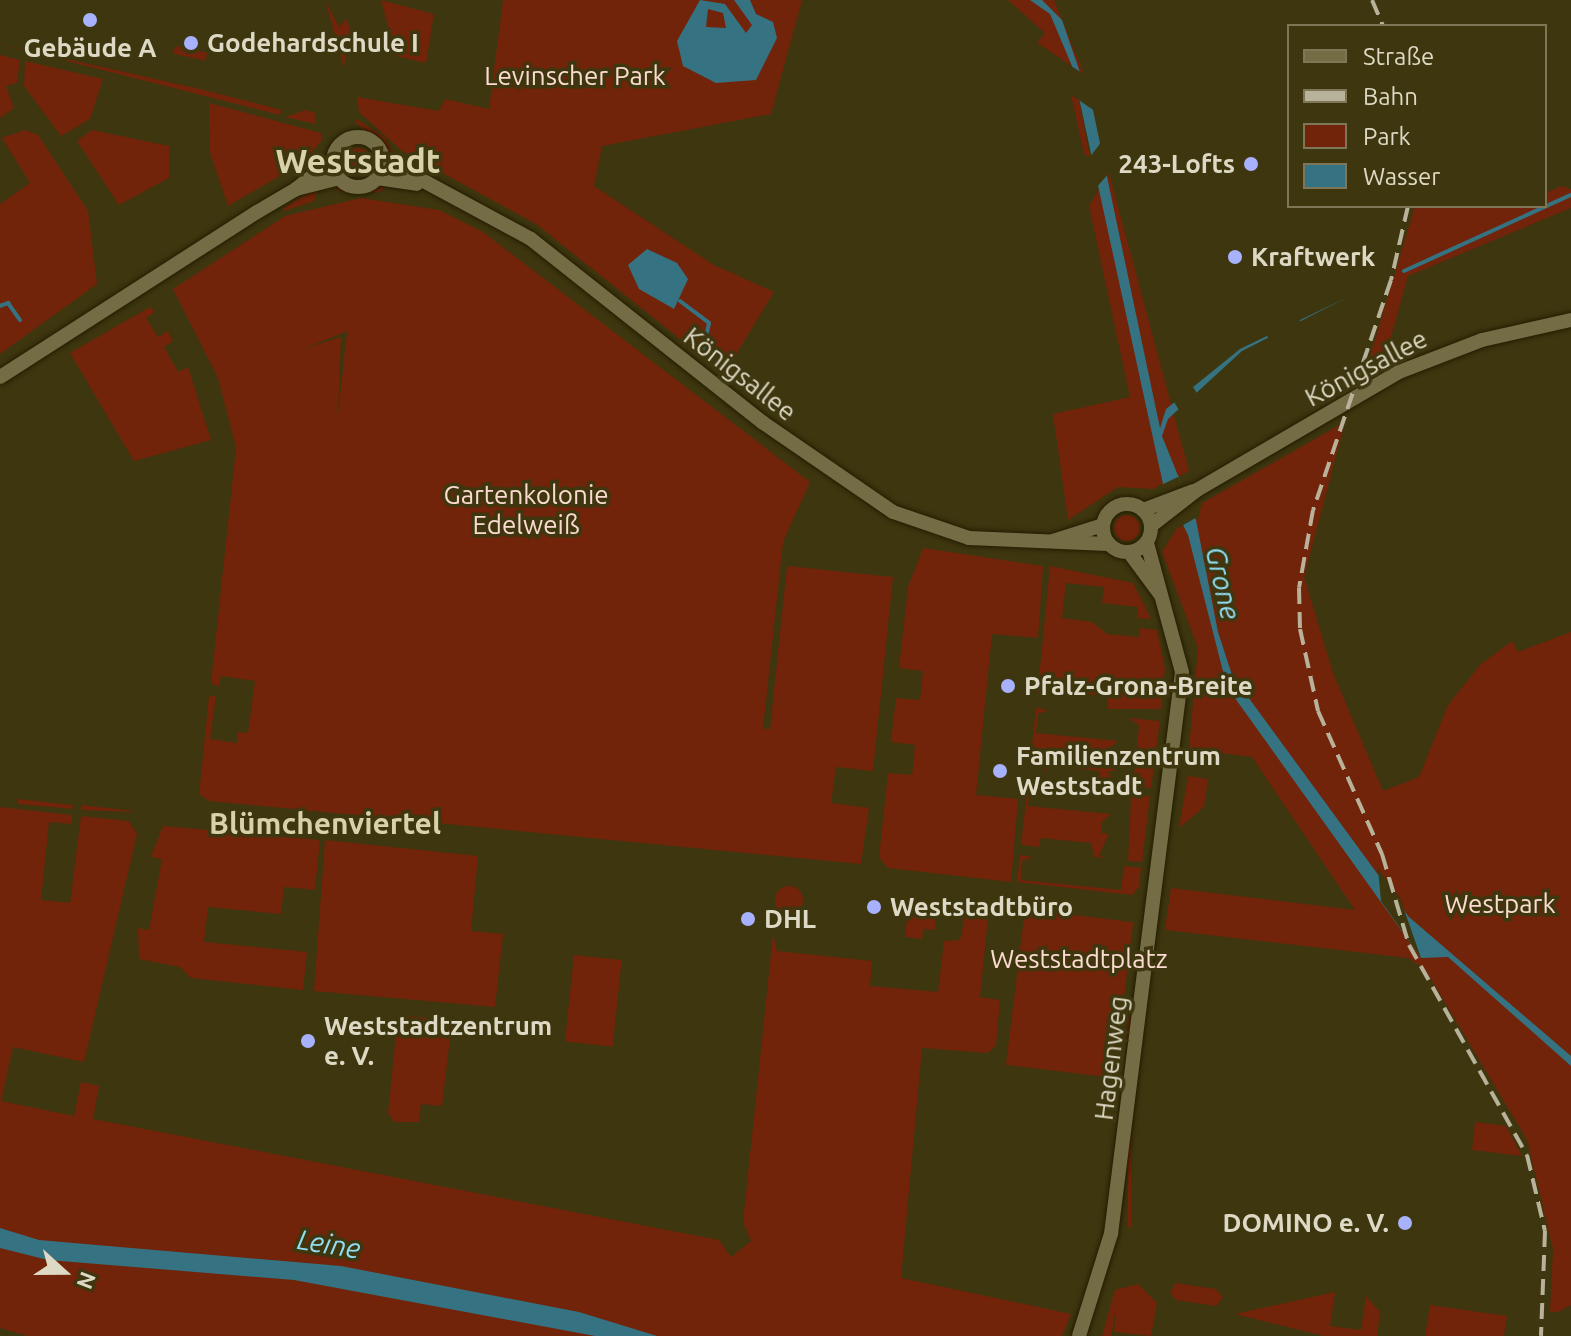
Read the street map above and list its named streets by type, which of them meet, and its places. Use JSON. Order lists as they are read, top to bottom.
{
  "streets": {
    "street": ["Königsallee", "Hagenweg"]
  },
  "crossings": [
    ["Königsallee", "Hagenweg"]
  ],
  "districts": ["Weststadt", "Blümchenviertel"],
  "water": ["Grone", "Leine"],
  "parks": [
    "Levinscher Park",
    "Gartenkolonie Edelweiß",
    "Westpark",
    "Weststadtplatz"
  ],
  "places": [
    "Gebäude A",
    "Godehardschule I",
    "243-Lofts",
    "Kraftwerk",
    "Pfalz-Grona-Breite",
    "Familienzentrum Weststadt",
    "Weststadtbüro",
    "DHL",
    "Weststadtzentrum e. V.",
    "DOMINO e. V."
  ],
  "legend": [
    "Straße",
    "Bahn",
    "Park",
    "Wasser"
  ],
  "north": "right"
}
